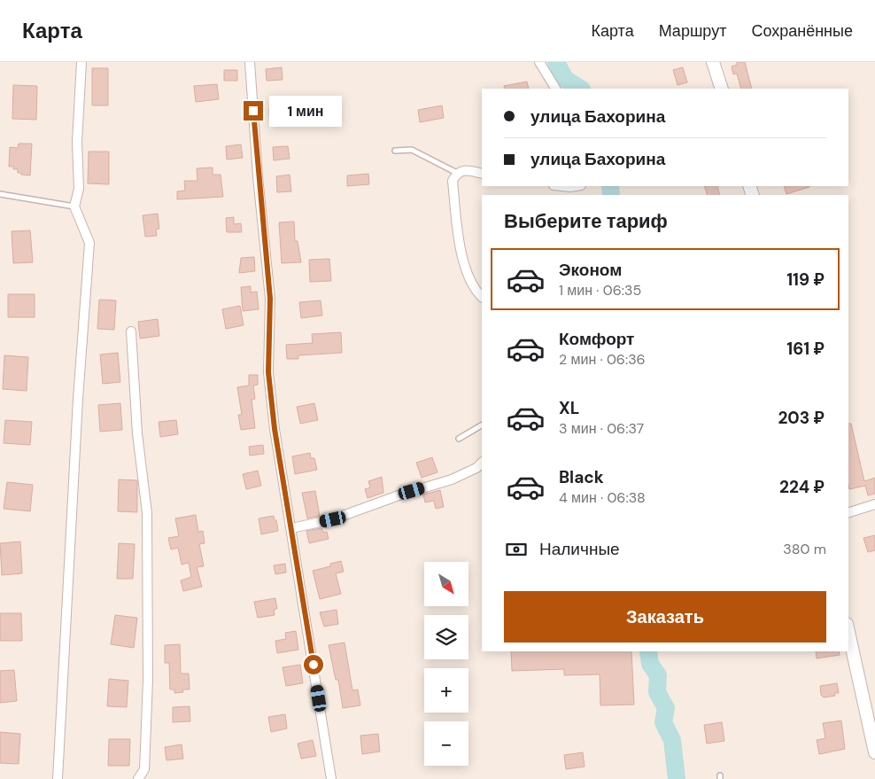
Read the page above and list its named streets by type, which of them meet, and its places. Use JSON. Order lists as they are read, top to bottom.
{
  "north": "bottom right",
  "page": {
    "header": "Карта",
    "nav": ["Карта", "Маршрут", "Сохранённые"],
    "banner": ["улица Бахорина", "улица Бахорина"],
    "bubble": "1 мин",
    "heading": "Выберите тариф",
    "list": [
      {
        "name": "Эконом",
        "note": "1 мин · 06:35",
        "value": "119 ₽"
      },
      {
        "name": "Комфорт",
        "note": "2 мин · 06:36",
        "value": "161 ₽"
      },
      {
        "name": "XL",
        "note": "3 мин · 06:37",
        "value": "203 ₽"
      },
      {
        "name": "Black",
        "note": "4 мин · 06:38",
        "value": "224 ₽"
      }
    ],
    "pay": ["Наличные", "380 m"],
    "map_buttons": ["+", "−"],
    "buttons": "Заказать"
  }
}
